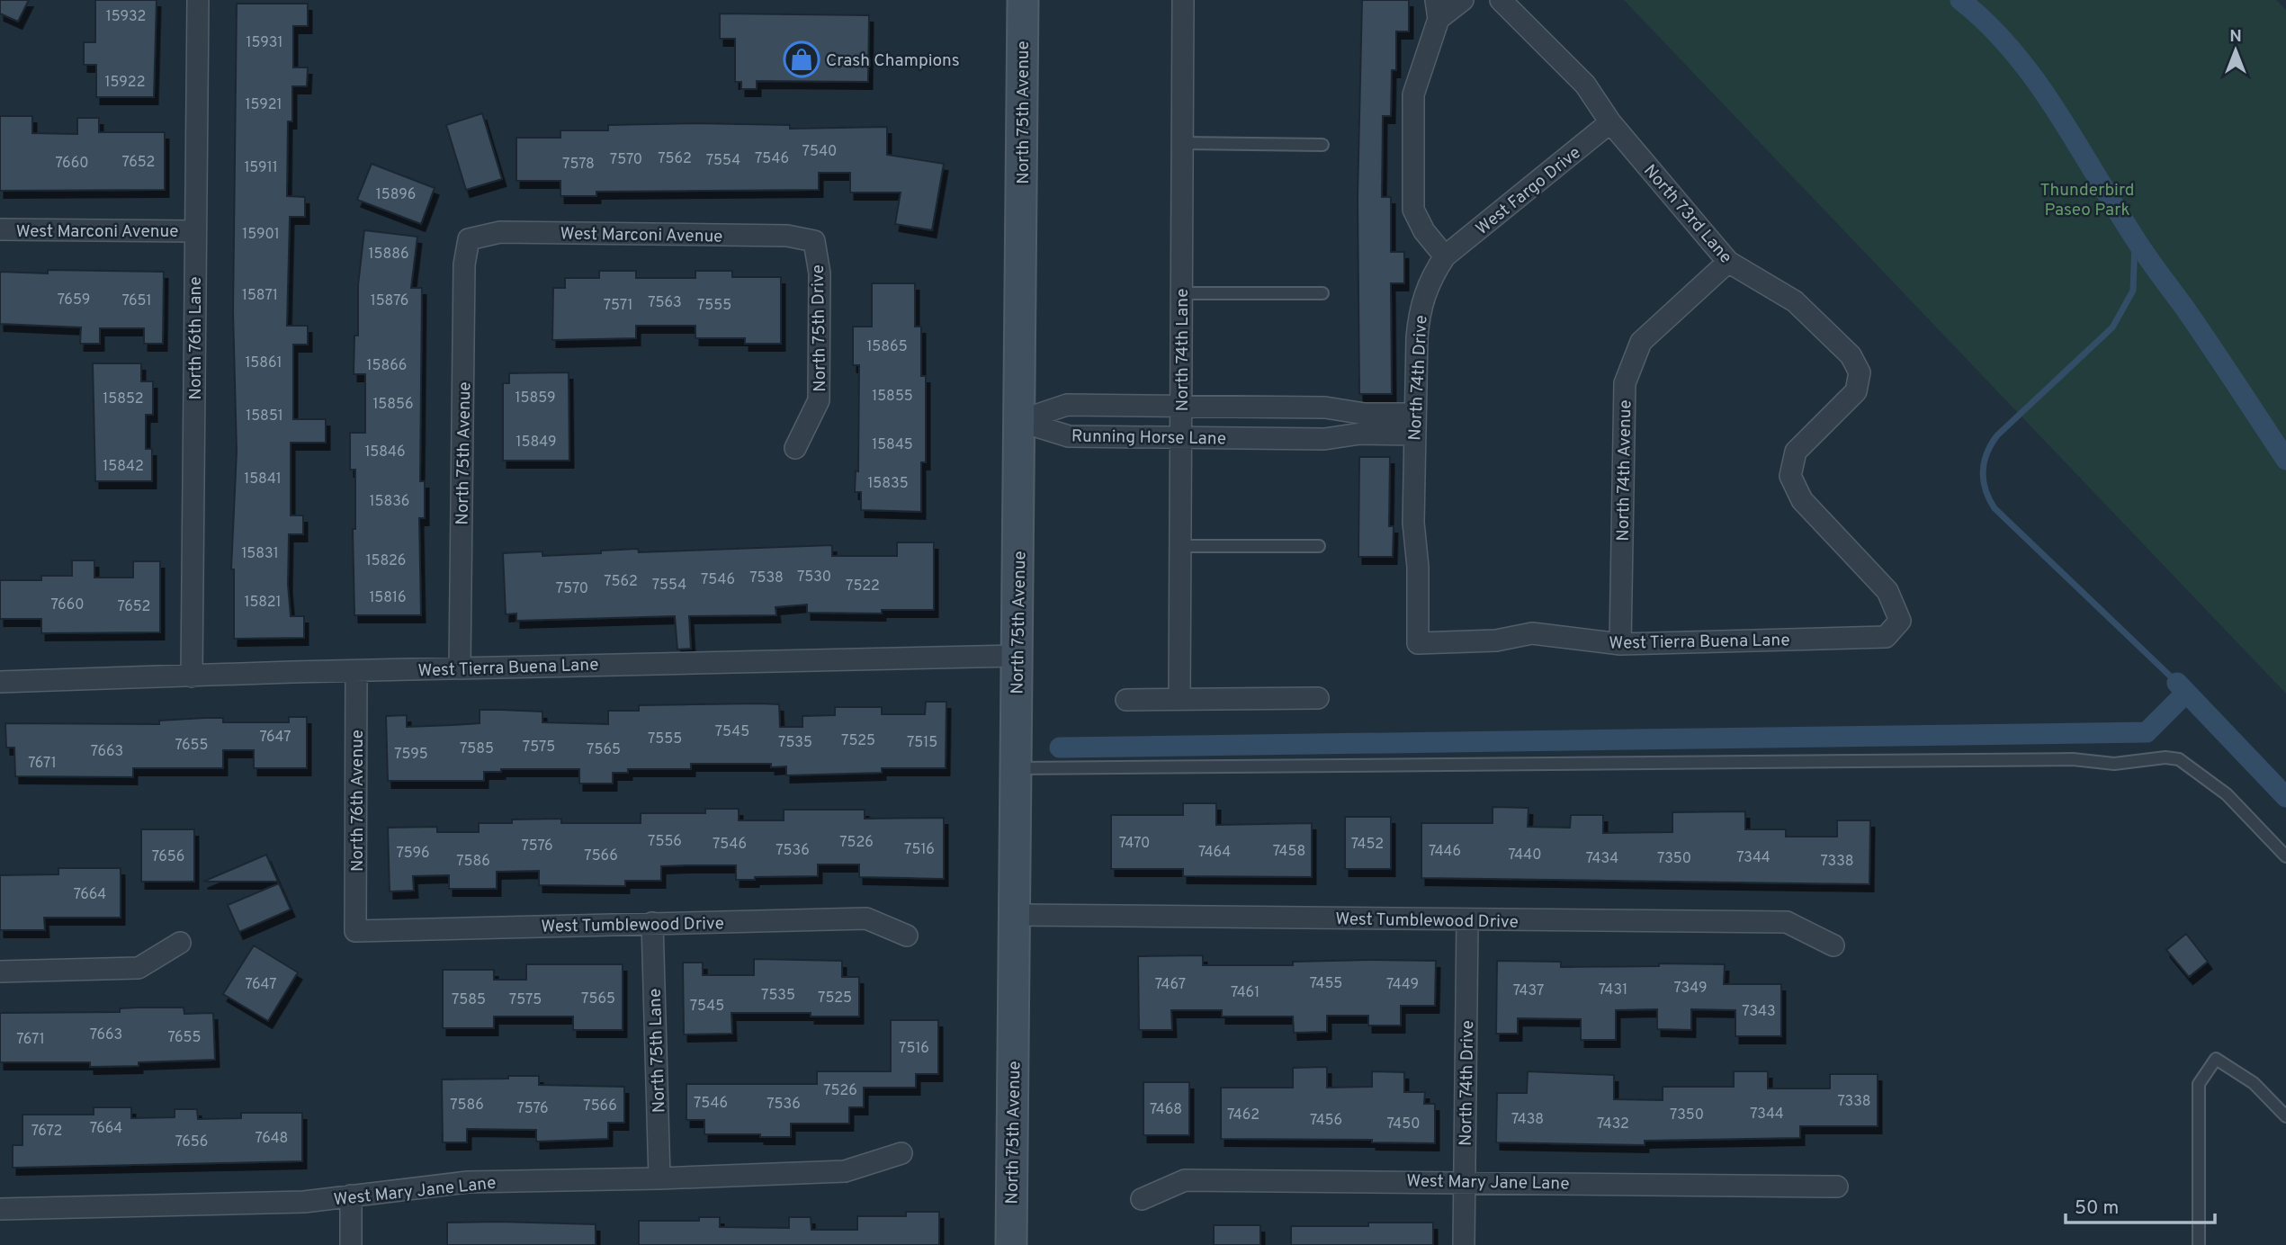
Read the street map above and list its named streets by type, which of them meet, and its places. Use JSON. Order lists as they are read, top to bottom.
{
  "streets": {
    "main road": ["North 75th Avenue"],
    "street": [
      "West Fargo Drive",
      "North 73rd Lane",
      "West Marconi Avenue",
      "North 75th Drive",
      "North 76th Lane",
      "North 74th Lane",
      "North 74th Drive",
      "Running Horse Lane",
      "North 74th Avenue",
      "West Tierra Buena Lane",
      "North 76th Avenue",
      "West Tumblewood Drive",
      "North 75th Lane",
      "West Mary Jane Lane"
    ]
  },
  "crossings": [
    ["North 75th Avenue", "West Marconi Avenue"],
    ["North 75th Avenue", "Running Horse Lane"],
    ["North 75th Avenue", "West Tierra Buena Lane"],
    ["North 75th Avenue", "West Tumblewood Drive"],
    ["West Fargo Drive", "North 73rd Lane"],
    ["West Fargo Drive", "North 74th Drive"],
    ["North 73rd Lane", "North 74th Avenue"],
    ["North 73rd Lane", "West Tierra Buena Lane"],
    ["West Marconi Avenue", "North 75th Drive"],
    ["West Marconi Avenue", "North 76th Lane"],
    ["North 76th Lane", "West Tierra Buena Lane"],
    ["North 74th Lane", "Running Horse Lane"],
    ["North 74th Drive", "Running Horse Lane"],
    ["North 74th Drive", "West Tierra Buena Lane"],
    ["North 74th Drive", "West Tumblewood Drive"],
    ["North 74th Drive", "West Mary Jane Lane"],
    ["North 74th Avenue", "West Tierra Buena Lane"],
    ["West Tierra Buena Lane", "North 76th Avenue"],
    ["North 76th Avenue", "West Tumblewood Drive"],
    ["West Tumblewood Drive", "North 75th Lane"],
    ["North 75th Lane", "West Mary Jane Lane"]
  ],
  "parks": ["Thunderbird Paseo Park"],
  "places": {
    "shop": ["Crash Champions"]
  },
  "house_numbers": [
    "15932",
    "15931",
    "15922",
    "15921",
    "7540",
    "7562",
    "7546",
    "7570",
    "7554",
    "7652",
    "7660",
    "7578",
    "15911",
    "15896",
    "15901",
    "15886",
    "15871",
    "7659",
    "7651",
    "15876",
    "7563",
    "7571",
    "7555",
    "15865",
    "15861",
    "15866",
    "15855",
    "15859",
    "15852",
    "15856",
    "15851",
    "15849",
    "15845",
    "15846",
    "15842",
    "15841",
    "15835",
    "15836",
    "15831",
    "15826",
    "7530",
    "7538",
    "7546",
    "7562",
    "7554",
    "7522",
    "7570",
    "15816",
    "15821",
    "7660",
    "7652",
    "7545",
    "7647",
    "7555",
    "7525",
    "7535",
    "7515",
    "7655",
    "7575",
    "7585",
    "7565",
    "7663",
    "7595",
    "7671",
    "7556",
    "7526",
    "7470",
    "7546",
    "7452",
    "7576",
    "7516",
    "7536",
    "7458",
    "7446",
    "7464",
    "7596",
    "7440",
    "7566",
    "7656",
    "7344",
    "7434",
    "7350",
    "7586",
    "7338",
    "7664",
    "7455",
    "7647",
    "7467",
    "7449",
    "7349",
    "7431",
    "7437",
    "7461",
    "7535",
    "7525",
    "7565",
    "7585",
    "7575",
    "7545",
    "7343",
    "7663",
    "7655",
    "7671",
    "7516",
    "7526",
    "7338",
    "7546",
    "7536",
    "7586",
    "7566",
    "7576",
    "7468",
    "7344",
    "7462",
    "7350",
    "7438",
    "7456",
    "7450",
    "7432",
    "7664",
    "7672",
    "7648",
    "7656"
  ],
  "scale_bar": "50 m",
  "north": "top"
}
